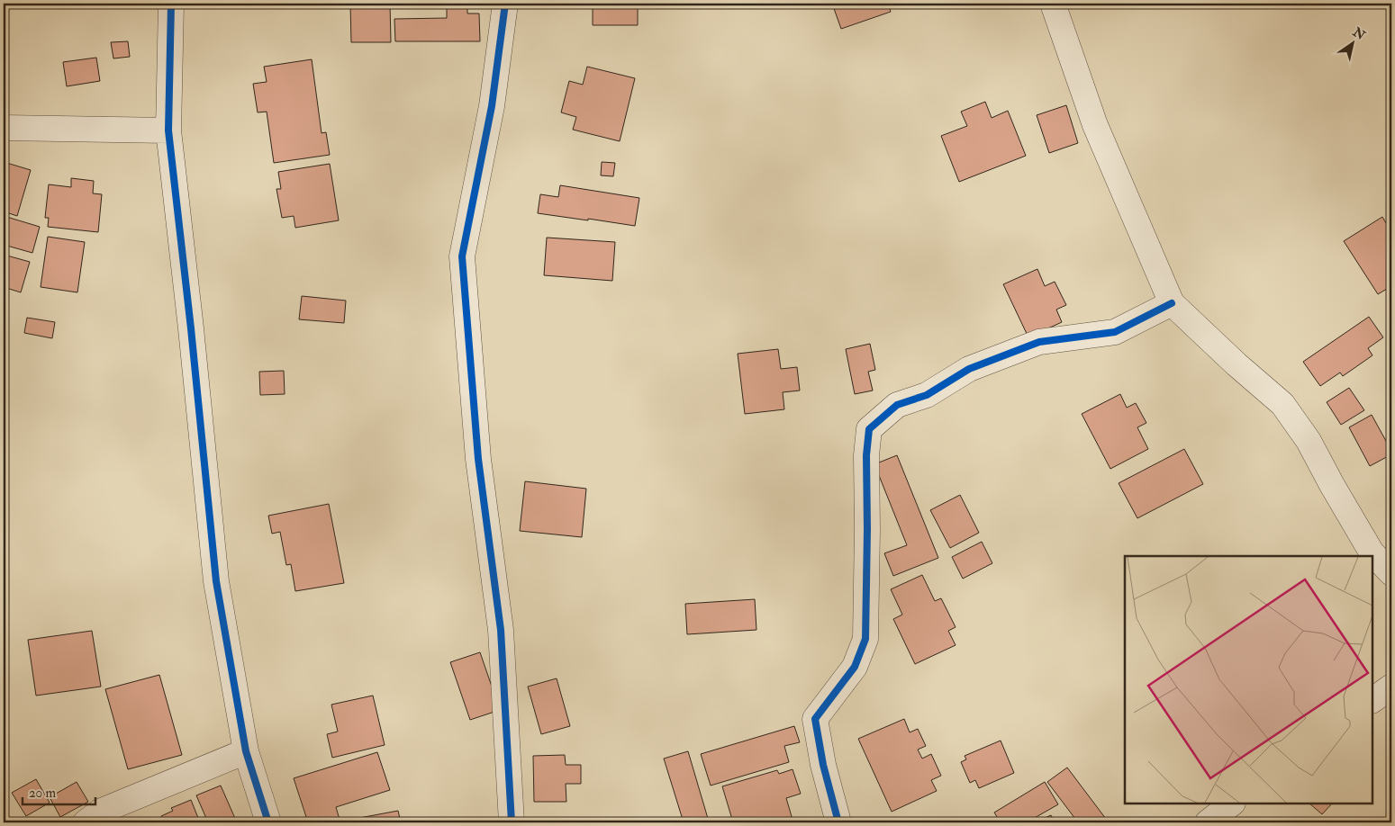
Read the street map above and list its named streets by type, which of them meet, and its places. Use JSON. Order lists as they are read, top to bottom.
{
  "scale_bar": "20 m",
  "north": "top right"
}
